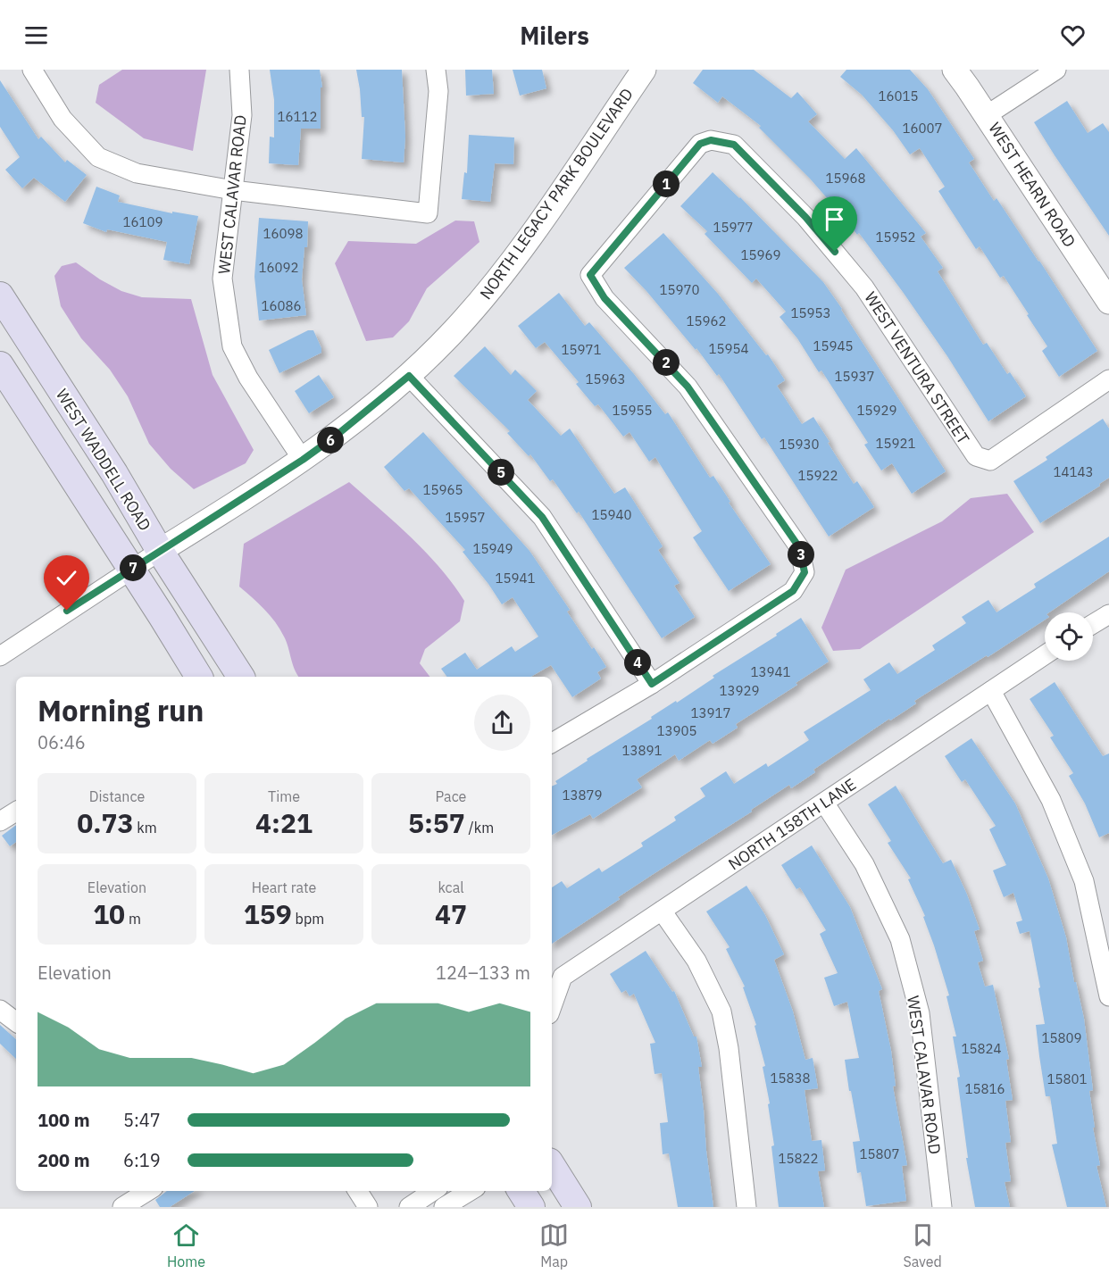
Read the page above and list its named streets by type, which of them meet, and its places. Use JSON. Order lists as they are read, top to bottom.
{
  "streets": {
    "main road": ["WEST WADDELL ROAD"],
    "street": [
      "WEST HEARN ROAD",
      "NORTH LEGACY PARK BOULEVARD",
      "WEST CALAVAR ROAD",
      "WEST VENTURA STREET",
      "NORTH 158TH LANE"
    ]
  },
  "crossings": [
    ["NORTH LEGACY PARK BOULEVARD", "WEST CALAVAR ROAD"],
    ["NORTH LEGACY PARK BOULEVARD", "WEST WADDELL ROAD"],
    ["WEST CALAVAR ROAD", "NORTH 158TH LANE"]
  ],
  "house_numbers": [
    "16015",
    "16112",
    "16007",
    "15968",
    "16109",
    "15977",
    "16098",
    "15952",
    "15969",
    "16092",
    "15970",
    "16086",
    "15953",
    "15962",
    "15945",
    "15954",
    "15971",
    "15937",
    "15963",
    "15955",
    "15929",
    "15921",
    "15930",
    "14143",
    "15922",
    "15965",
    "15940",
    "15957",
    "15949",
    "15941",
    "13941",
    "13929",
    "13917",
    "13905",
    "13891",
    "13879",
    "15809",
    "15824",
    "15838",
    "15801",
    "15816",
    "15807",
    "15822"
  ],
  "page": {
    "header": "Milers",
    "pins": [
      "1",
      "2",
      "6",
      "5",
      "3",
      "7",
      "4"
    ],
    "heading": ["Morning run", "06:46"],
    "stats": [
      ["Distance", "0.73 km"],
      ["Time", "4:21"],
      ["Pace", "5:57 /km"],
      ["Elevation", "10 m"],
      ["Heart rate", "159 bpm"],
      ["kcal", "47"]
    ],
    "chart": ["Elevation", "124–133 m"],
    "list": [
      {
        "name": "100 m",
        "note": "5:47"
      },
      {
        "name": "200 m",
        "note": "6:19"
      }
    ],
    "tabs": ["Home", "Map", "Saved"]
  }
}
